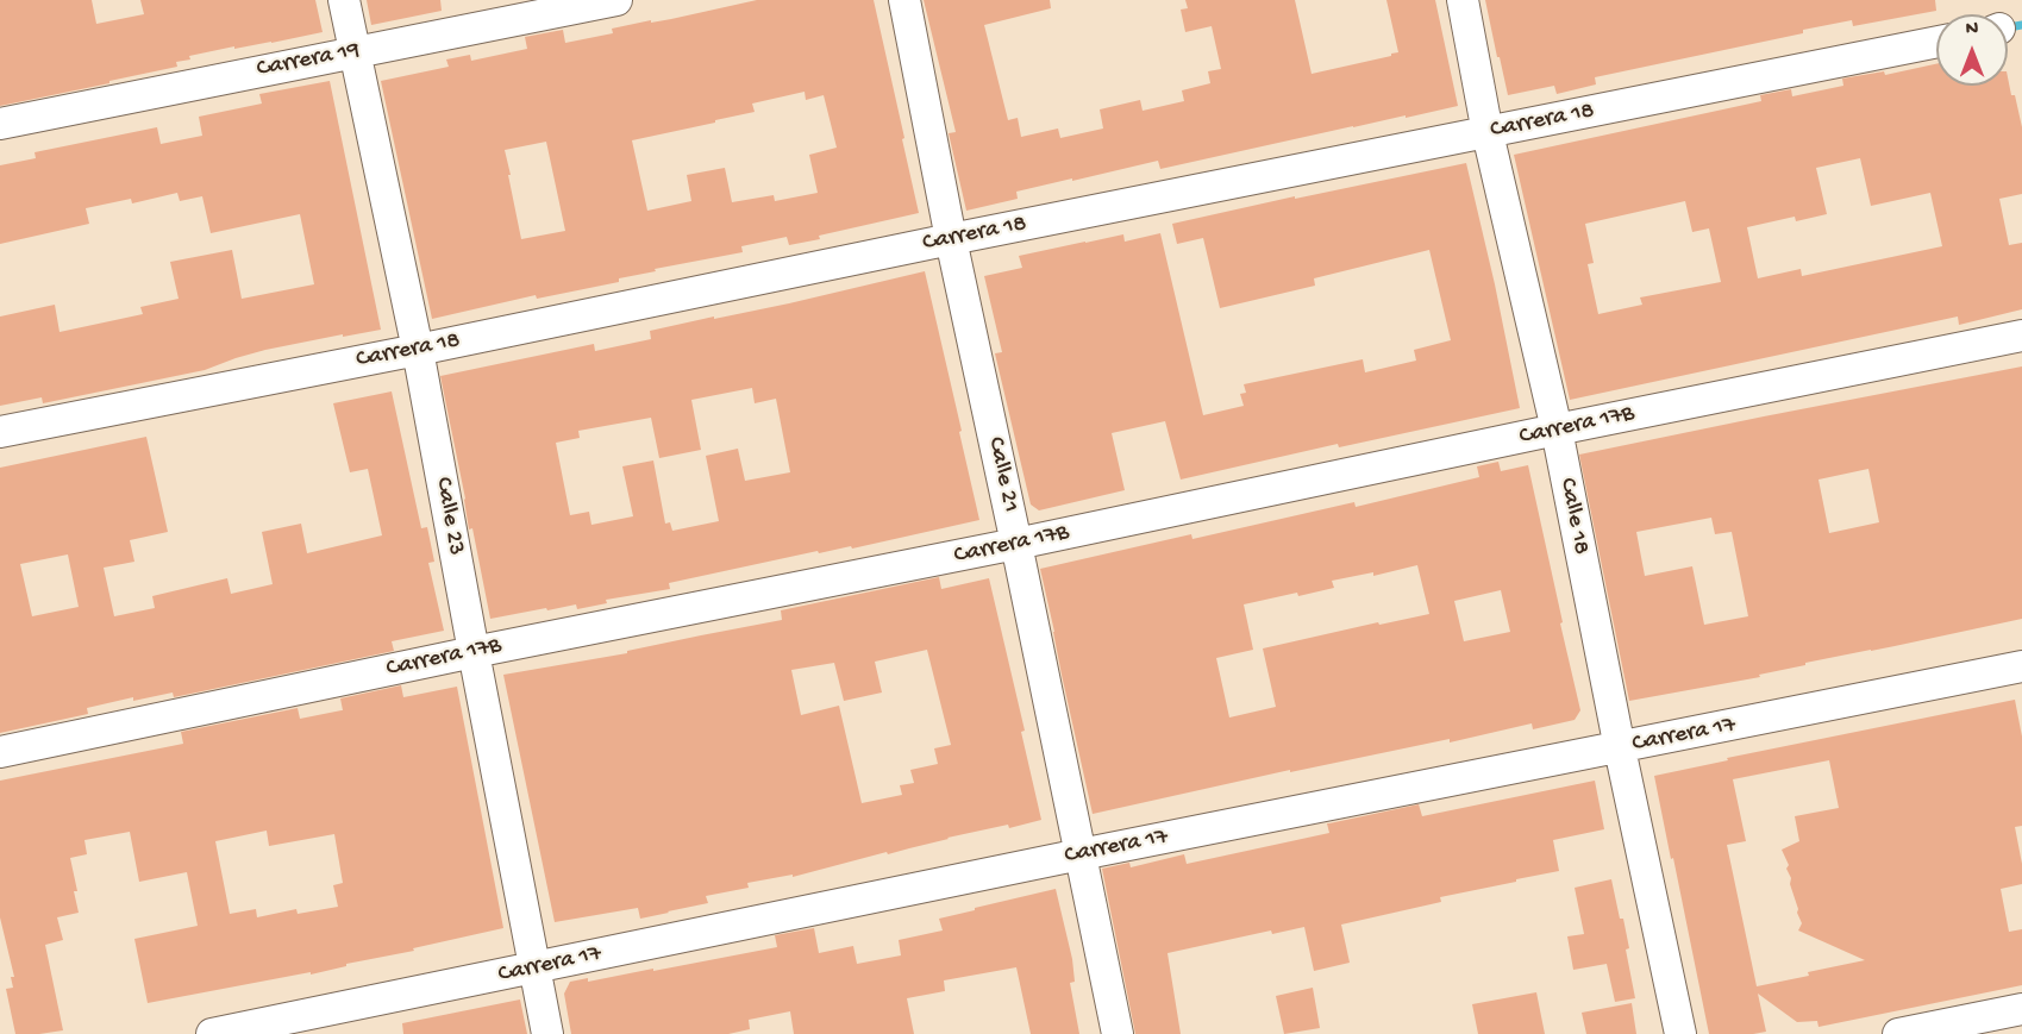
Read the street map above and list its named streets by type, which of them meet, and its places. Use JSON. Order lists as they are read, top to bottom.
{
  "streets": {
    "street": [
      "Carrera 19",
      "Carrera 18",
      "Carrera 17B",
      "Calle 21",
      "Calle 23",
      "Calle 18",
      "Carrera 17"
    ]
  },
  "crossings": [
    ["Carrera 19", "Calle 23"],
    ["Carrera 18", "Calle 21"],
    ["Carrera 18", "Calle 23"],
    ["Carrera 18", "Calle 18"],
    ["Carrera 17B", "Calle 21"],
    ["Carrera 17B", "Calle 23"],
    ["Carrera 17B", "Calle 18"],
    ["Calle 21", "Carrera 17"],
    ["Calle 23", "Carrera 17"],
    ["Calle 18", "Carrera 17"]
  ],
  "north": "top"
}
